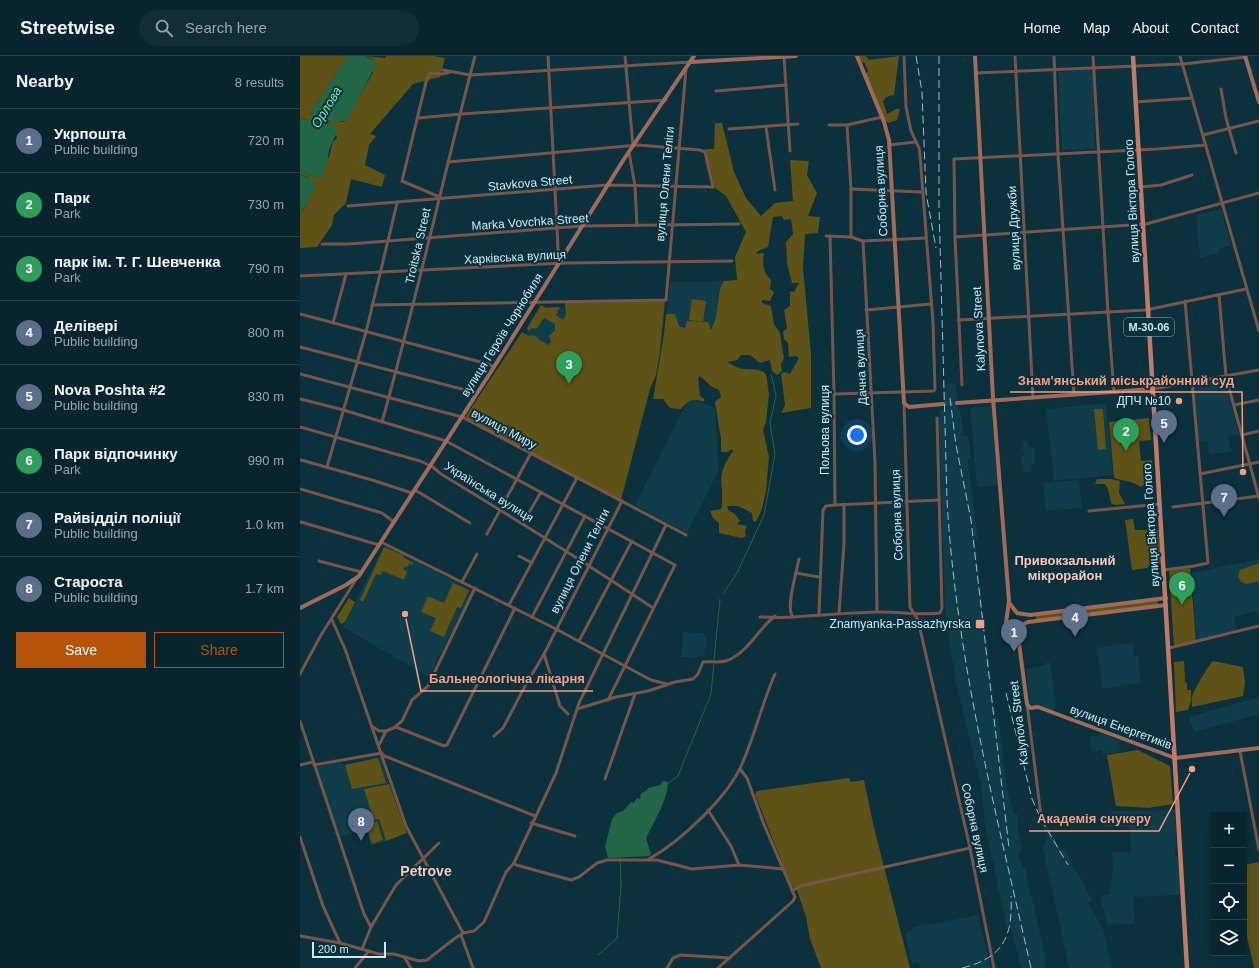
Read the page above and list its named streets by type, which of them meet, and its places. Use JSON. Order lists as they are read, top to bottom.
{
  "streets": {
    "main road": ["вулиця Віктора Голого", "М-30-06"],
    "street": [
      "Stavkova Street",
      "вулиця Олени Теліги",
      "Соборна вулиця",
      "Marka Vovchka Street",
      "вулиця Дружби",
      "Troitska Street",
      "Харківська вулиця",
      "Kalynova Street",
      "вулиця Героїв Чорнобиля",
      "Дачна вулиця",
      "вулиця Миру",
      "Польова вулиця",
      "Українська вулиця",
      "вулиця Енергетиків"
    ]
  },
  "crossings": [
    ["Stavkova Street", "вулиця Олени Теліги"],
    ["Stavkova Street", "Troitska Street"],
    ["Stavkova Street", "вулиця Героїв Чорнобиля"],
    ["вулиця Олени Теліги", "Marka Vovchka Street"],
    ["вулиця Олени Теліги", "Харківська вулиця"],
    ["вулиця Олени Теліги", "вулиця Героїв Чорнобиля"],
    ["вулиця Олени Теліги", "вулиця Миру"],
    ["вулиця Олени Теліги", "Українська вулиця"],
    ["вулиця Віктора Голого", "вулиця Енергетиків"],
    ["Marka Vovchka Street", "Troitska Street"],
    ["Marka Vovchka Street", "вулиця Героїв Чорнобиля"],
    ["Troitska Street", "Харківська вулиця"],
    ["Troitska Street", "вулиця Миру"],
    ["Харківська вулиця", "вулиця Героїв Чорнобиля"],
    ["Kalynova Street", "вулиця Енергетиків"],
    ["вулиця Героїв Чорнобиля", "вулиця Миру"],
    ["вулиця Героїв Чорнобиля", "Українська вулиця"]
  ],
  "districts": ["Привокзальний мікрорайон", "Petrove"],
  "water": ["Орлова"],
  "places": {
    "other": [
      "ДПЧ №10",
      "Знам'янський міськрайонний суд",
      "Бальнеологічна лікарня",
      "Академія снукеру"
    ],
    "transit": ["Znamyanka-Passazhyrska"]
  },
  "scale_bar": "200 m",
  "page": {
    "header": "Streetwise",
    "search": "Search here",
    "nav": [
      "Home",
      "Map",
      "About",
      "Contact"
    ],
    "heading": ["Nearby", "8 results"],
    "list": [
      {
        "mark": "1",
        "name": "Укрпошта",
        "note": "Public building",
        "value": "720 m"
      },
      {
        "mark": "2",
        "name": "Парк",
        "note": "Park",
        "value": "730 m"
      },
      {
        "mark": "3",
        "name": "парк ім. Т. Г. Шевченка",
        "note": "Park",
        "value": "790 m"
      },
      {
        "mark": "4",
        "name": "Делівері",
        "note": "Public building",
        "value": "800 m"
      },
      {
        "mark": "5",
        "name": "Nova Poshta #2",
        "note": "Public building",
        "value": "830 m"
      },
      {
        "mark": "6",
        "name": "Парк відпочинку",
        "note": "Park",
        "value": "990 m"
      },
      {
        "mark": "7",
        "name": "Райвідділ поліції",
        "note": "Public building",
        "value": "1.0 km"
      },
      {
        "mark": "8",
        "name": "Староста",
        "note": "Public building",
        "value": "1.7 km"
      }
    ],
    "pins": [
      "3",
      "5",
      "2",
      "7",
      "6",
      "4",
      "1",
      "8"
    ],
    "buttons": ["Save", "Share"],
    "map_buttons": ["+", "−"],
    "scale": "200 m"
  }
}
